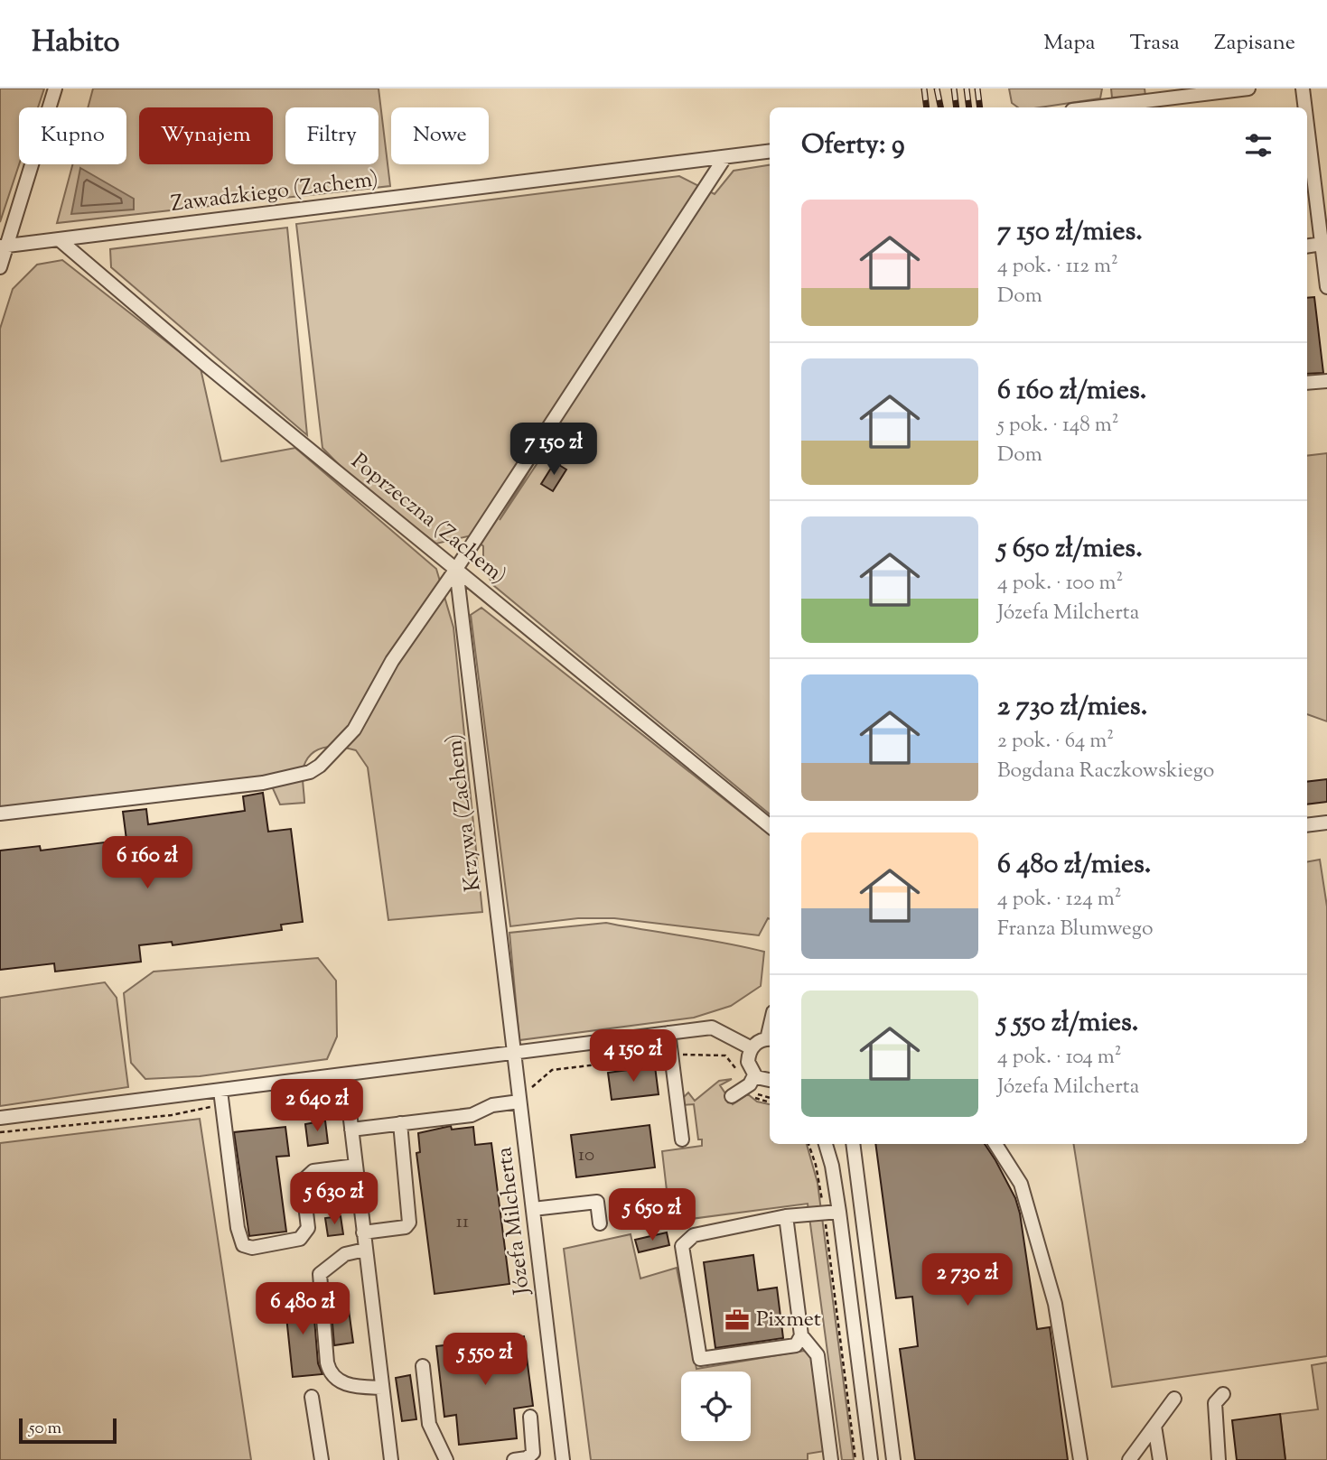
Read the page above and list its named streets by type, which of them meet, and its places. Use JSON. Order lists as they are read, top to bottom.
{
  "streets": {
    "street": [
      "Zawadzkiego (Zachem)",
      "Poprzeczna (Zachem)",
      "Krzywa (Zachem)",
      "Józefa Milcherta"
    ]
  },
  "crossings": [
    ["Zawadzkiego (Zachem)", "Poprzeczna (Zachem)"],
    ["Poprzeczna (Zachem)", "Krzywa (Zachem)"],
    ["Krzywa (Zachem)", "Józefa Milcherta"]
  ],
  "places": {
    "office": ["Pixmet"]
  },
  "house_numbers": ["10", "11"],
  "scale_bar": "50 m",
  "page": {
    "header": "Habito",
    "nav": ["Mapa", "Trasa", "Zapisane"],
    "chip": [
      "Kupno",
      "Wynajem",
      "Filtry",
      "Nowe"
    ],
    "heading": "Oferty: 9",
    "list": [
      {
        "name": "7 150 zł/mies.",
        "note": "4 pok. · 112 m² · Dom"
      },
      {
        "name": "6 160 zł/mies.",
        "note": "5 pok. · 148 m² · Dom"
      },
      {
        "name": "5 650 zł/mies.",
        "note": "4 pok. · 100 m² · Józefa Milcherta"
      },
      {
        "name": "2 730 zł/mies.",
        "note": "2 pok. · 64 m² · Bogdana Raczkowskiego"
      },
      {
        "name": "6 480 zł/mies.",
        "note": "4 pok. · 124 m² · Franza Blumwego"
      },
      {
        "name": "5 550 zł/mies.",
        "note": "4 pok. · 104 m² · Józefa Milcherta"
      }
    ],
    "price": [
      "7 150 zł",
      "6 160 zł",
      "4 150 zł",
      "2 640 zł",
      "5 630 zł",
      "5 650 zł",
      "2 730 zł",
      "6 480 zł",
      "5 550 zł"
    ],
    "scale": "50 m"
  }
}
